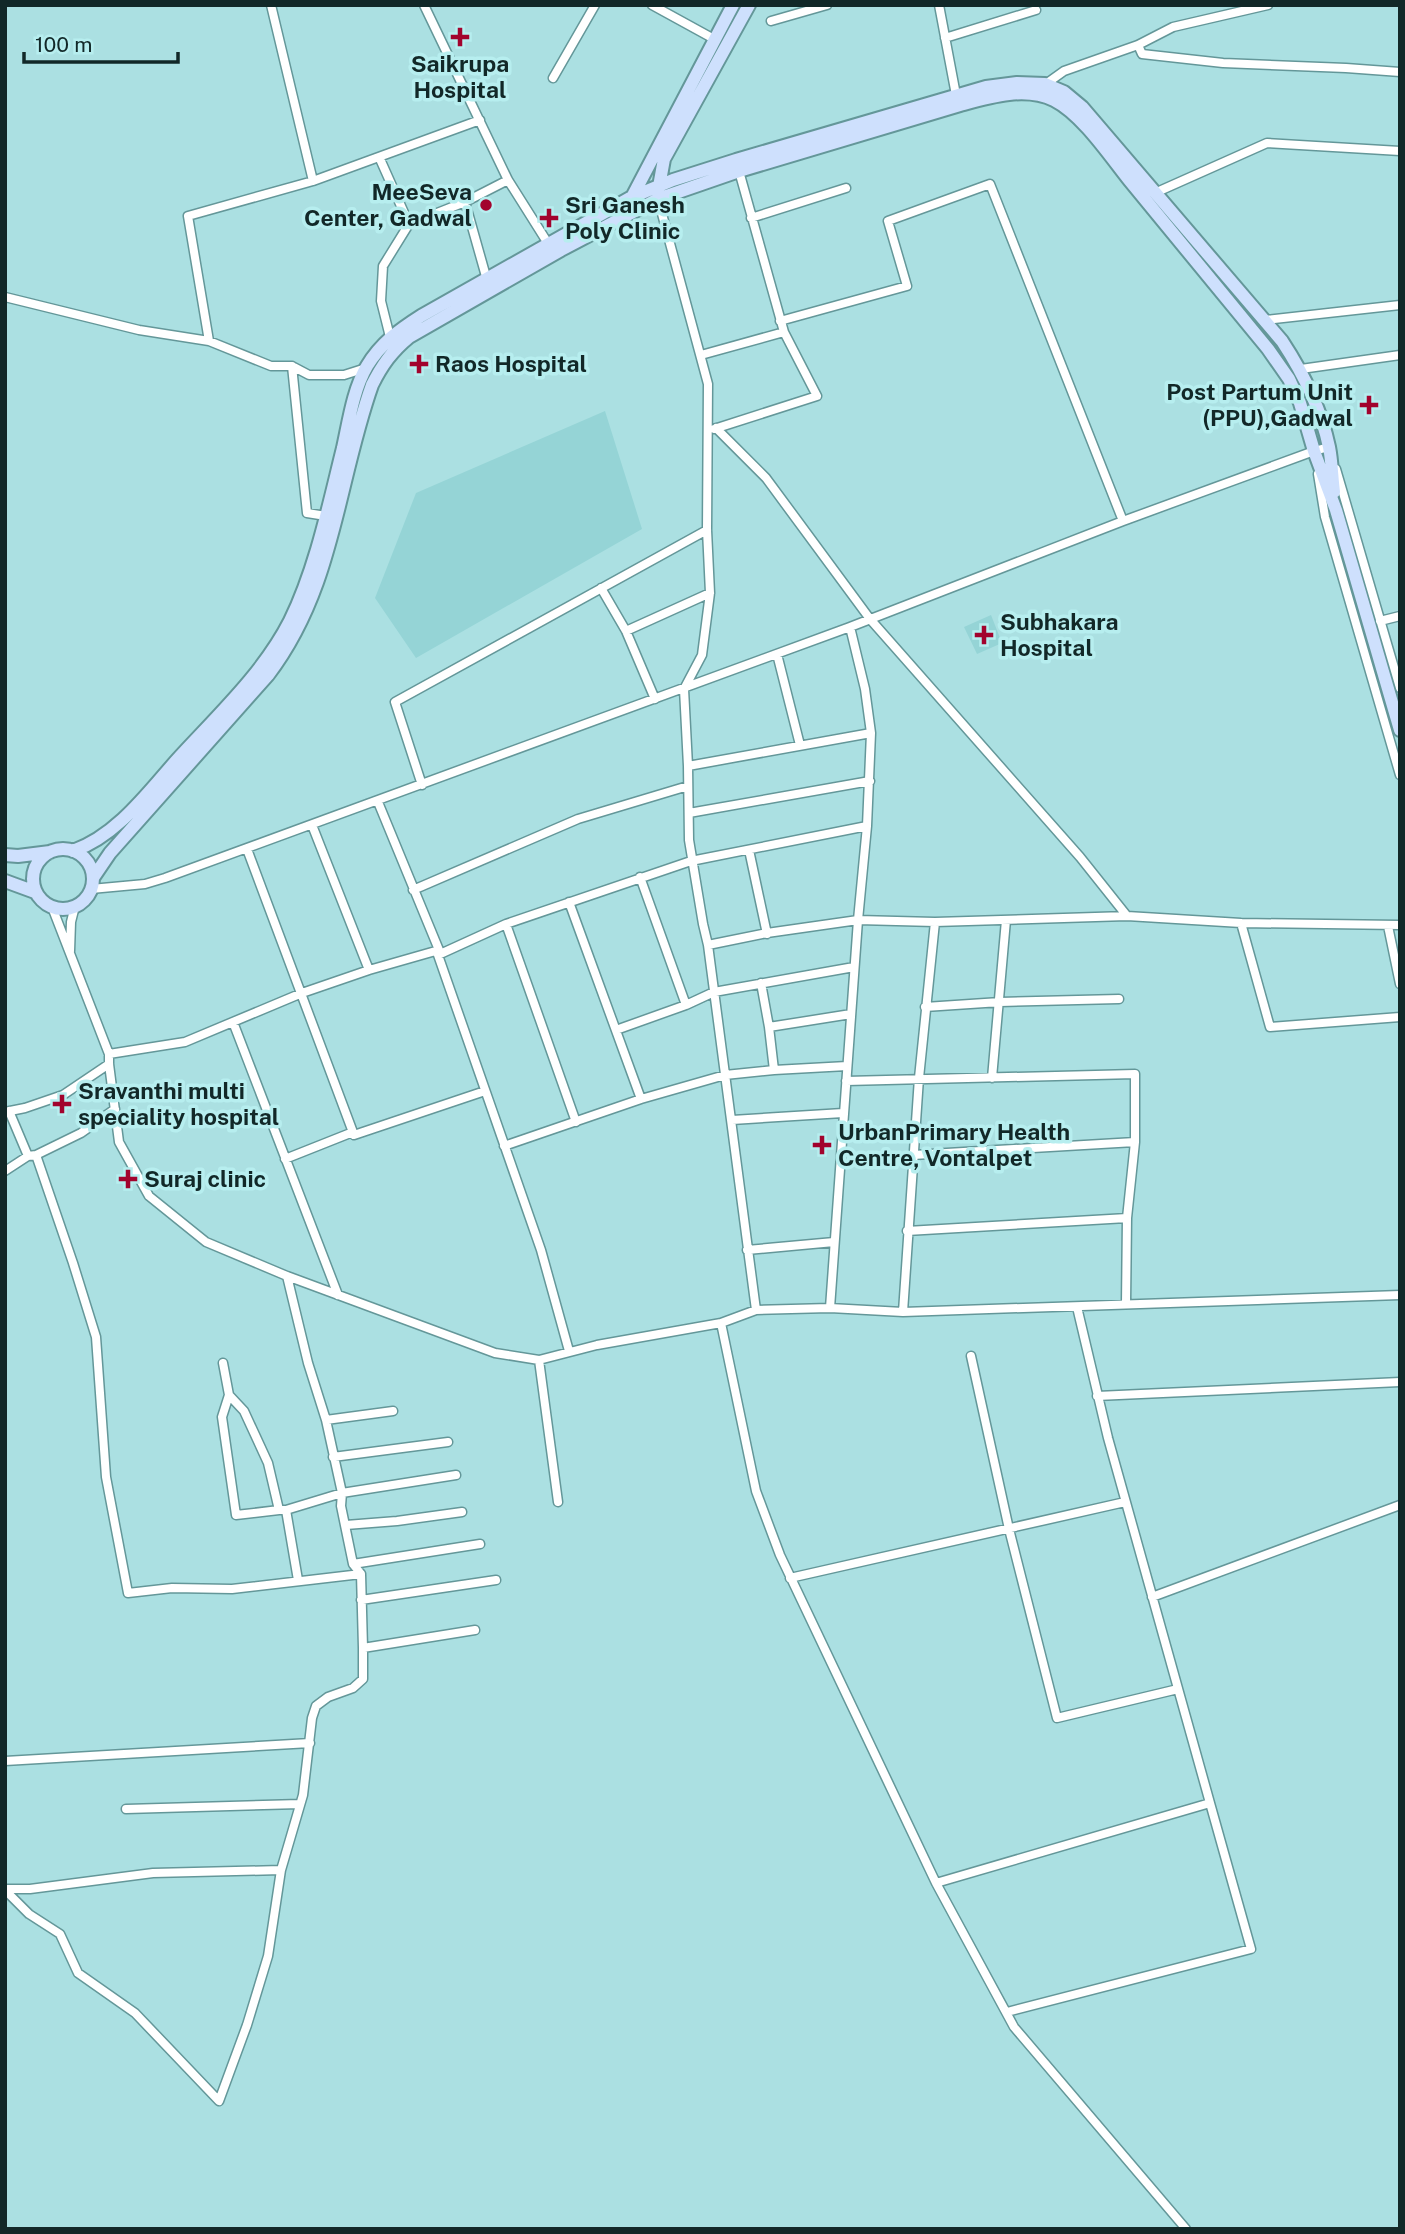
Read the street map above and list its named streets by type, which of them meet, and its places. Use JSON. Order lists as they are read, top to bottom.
{
  "places": {
    "health": [
      "Saikrupa Hospital",
      "Sri Ganesh Poly Clinic",
      "Raos Hospital",
      "Post Partum Unit (PPU),Gadwal",
      "Subhakara Hospital",
      "Sravanthi multi speciality hospital",
      "UrbanPrimary Health Centre, Vontalpet",
      "Suraj clinic"
    ],
    "other": ["MeeSeva Center, Gadwal"]
  },
  "scale_bar": "100 m"
}
